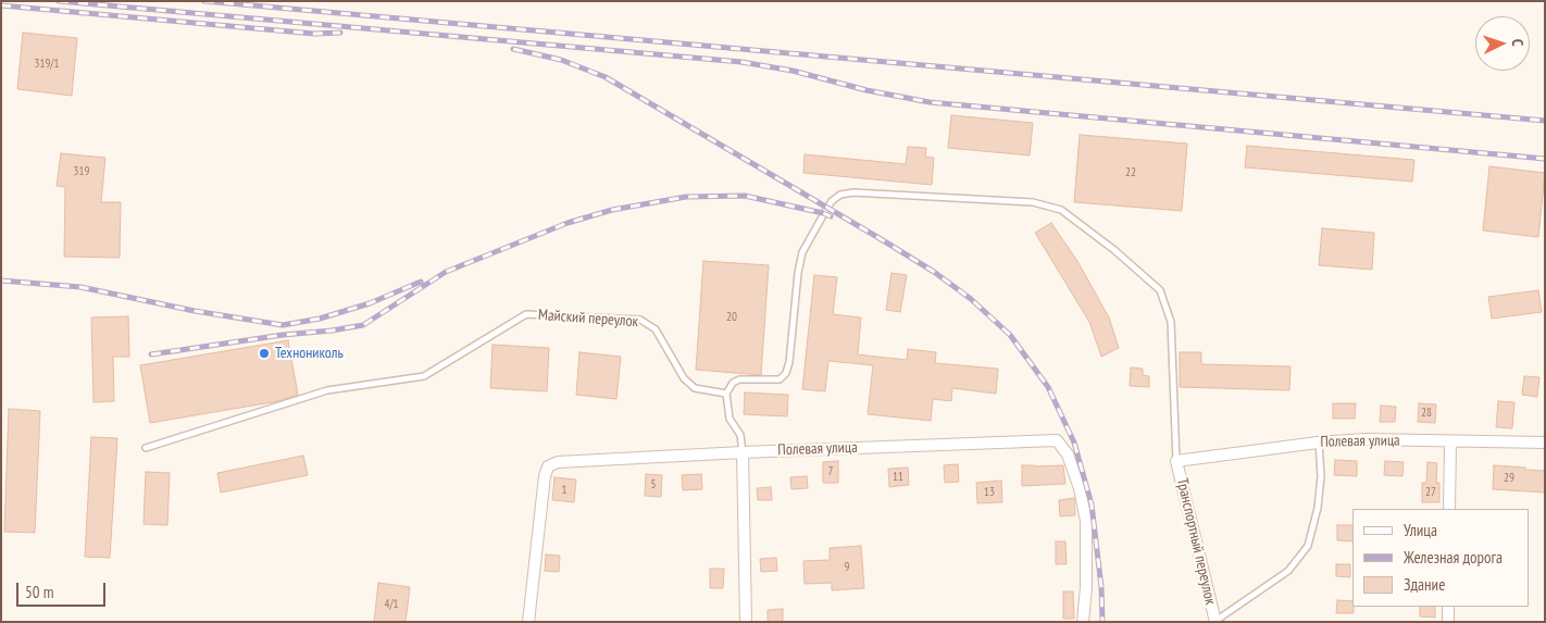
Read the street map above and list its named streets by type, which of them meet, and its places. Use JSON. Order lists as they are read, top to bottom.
{
  "streets": {
    "street": ["Полевая улица", "Транспортный переулок"],
    "lane": ["Майский переулок"]
  },
  "crossings": [
    ["Полевая улица", "Транспортный переулок"]
  ],
  "places": ["Технониколь"],
  "house_numbers": [
    "319/1",
    "319",
    "22",
    "20",
    "28",
    "7",
    "11",
    "29",
    "5",
    "1",
    "13",
    "27",
    "9",
    "4/1"
  ],
  "legend": ["Улица", "Железная дорога", "Здание"],
  "scale_bar": "50 m",
  "north": "right"
}
